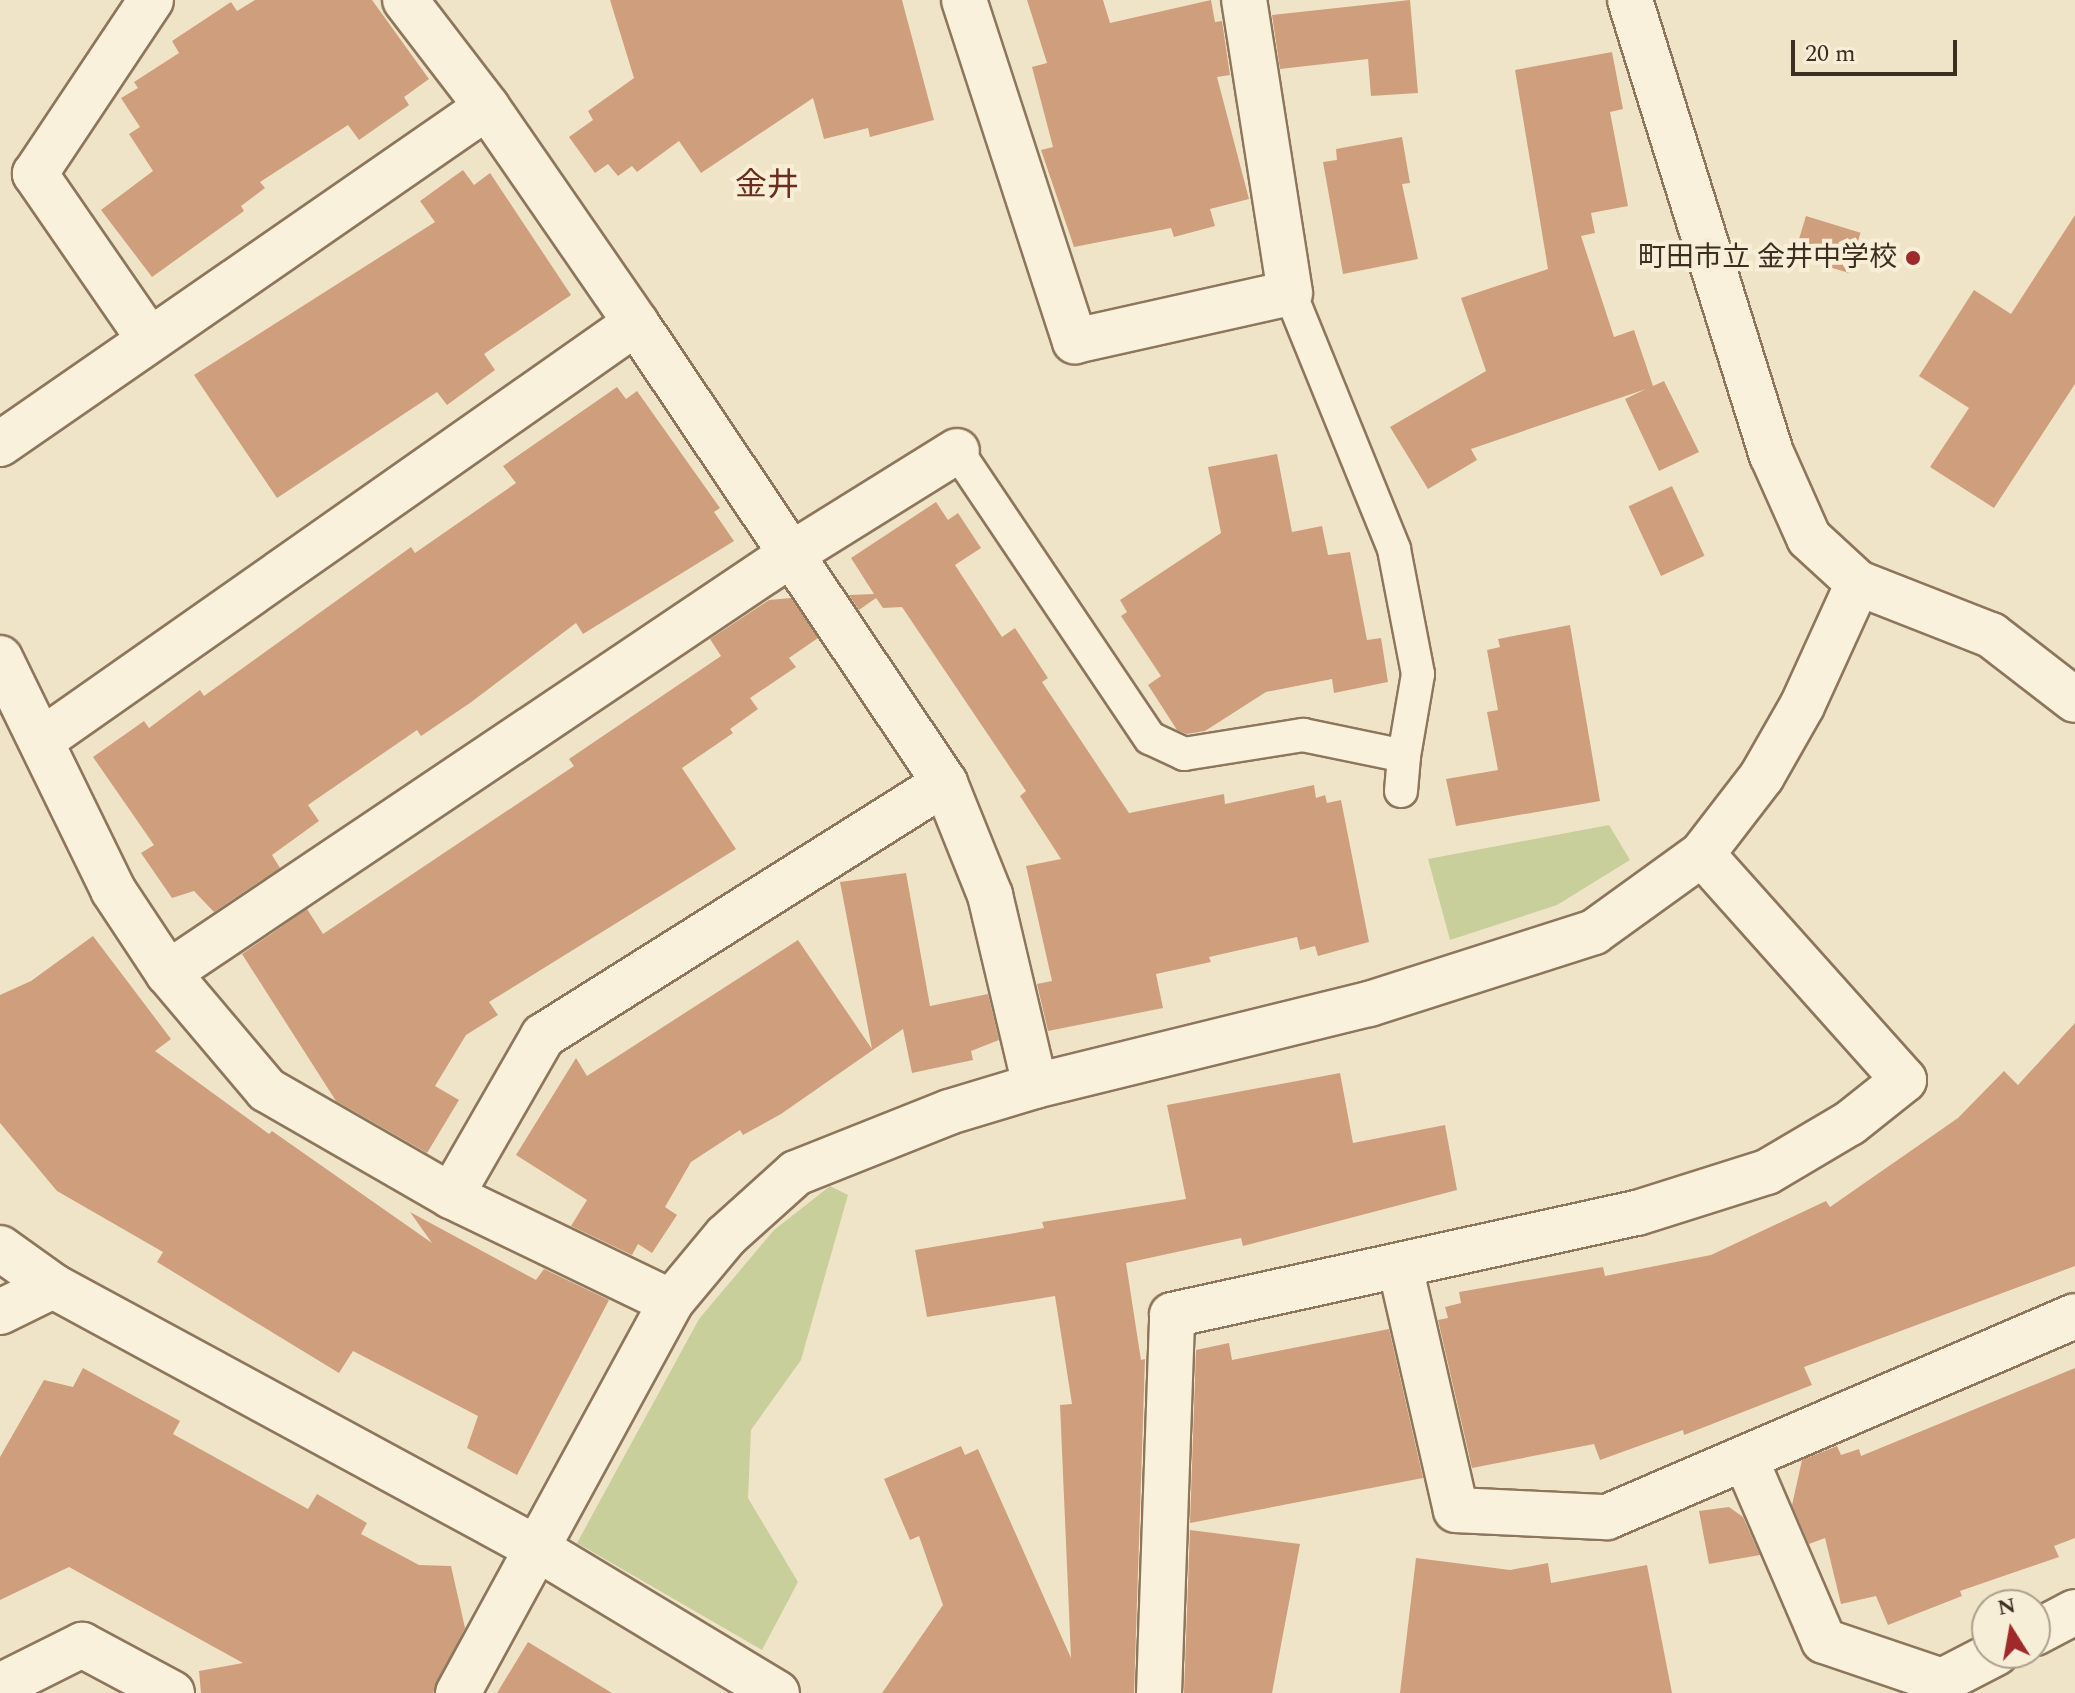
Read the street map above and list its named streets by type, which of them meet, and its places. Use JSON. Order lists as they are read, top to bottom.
{
  "districts": ["金井"],
  "places": ["町田市立 金井中学校"],
  "scale_bar": "20 m",
  "north": "top"
}
